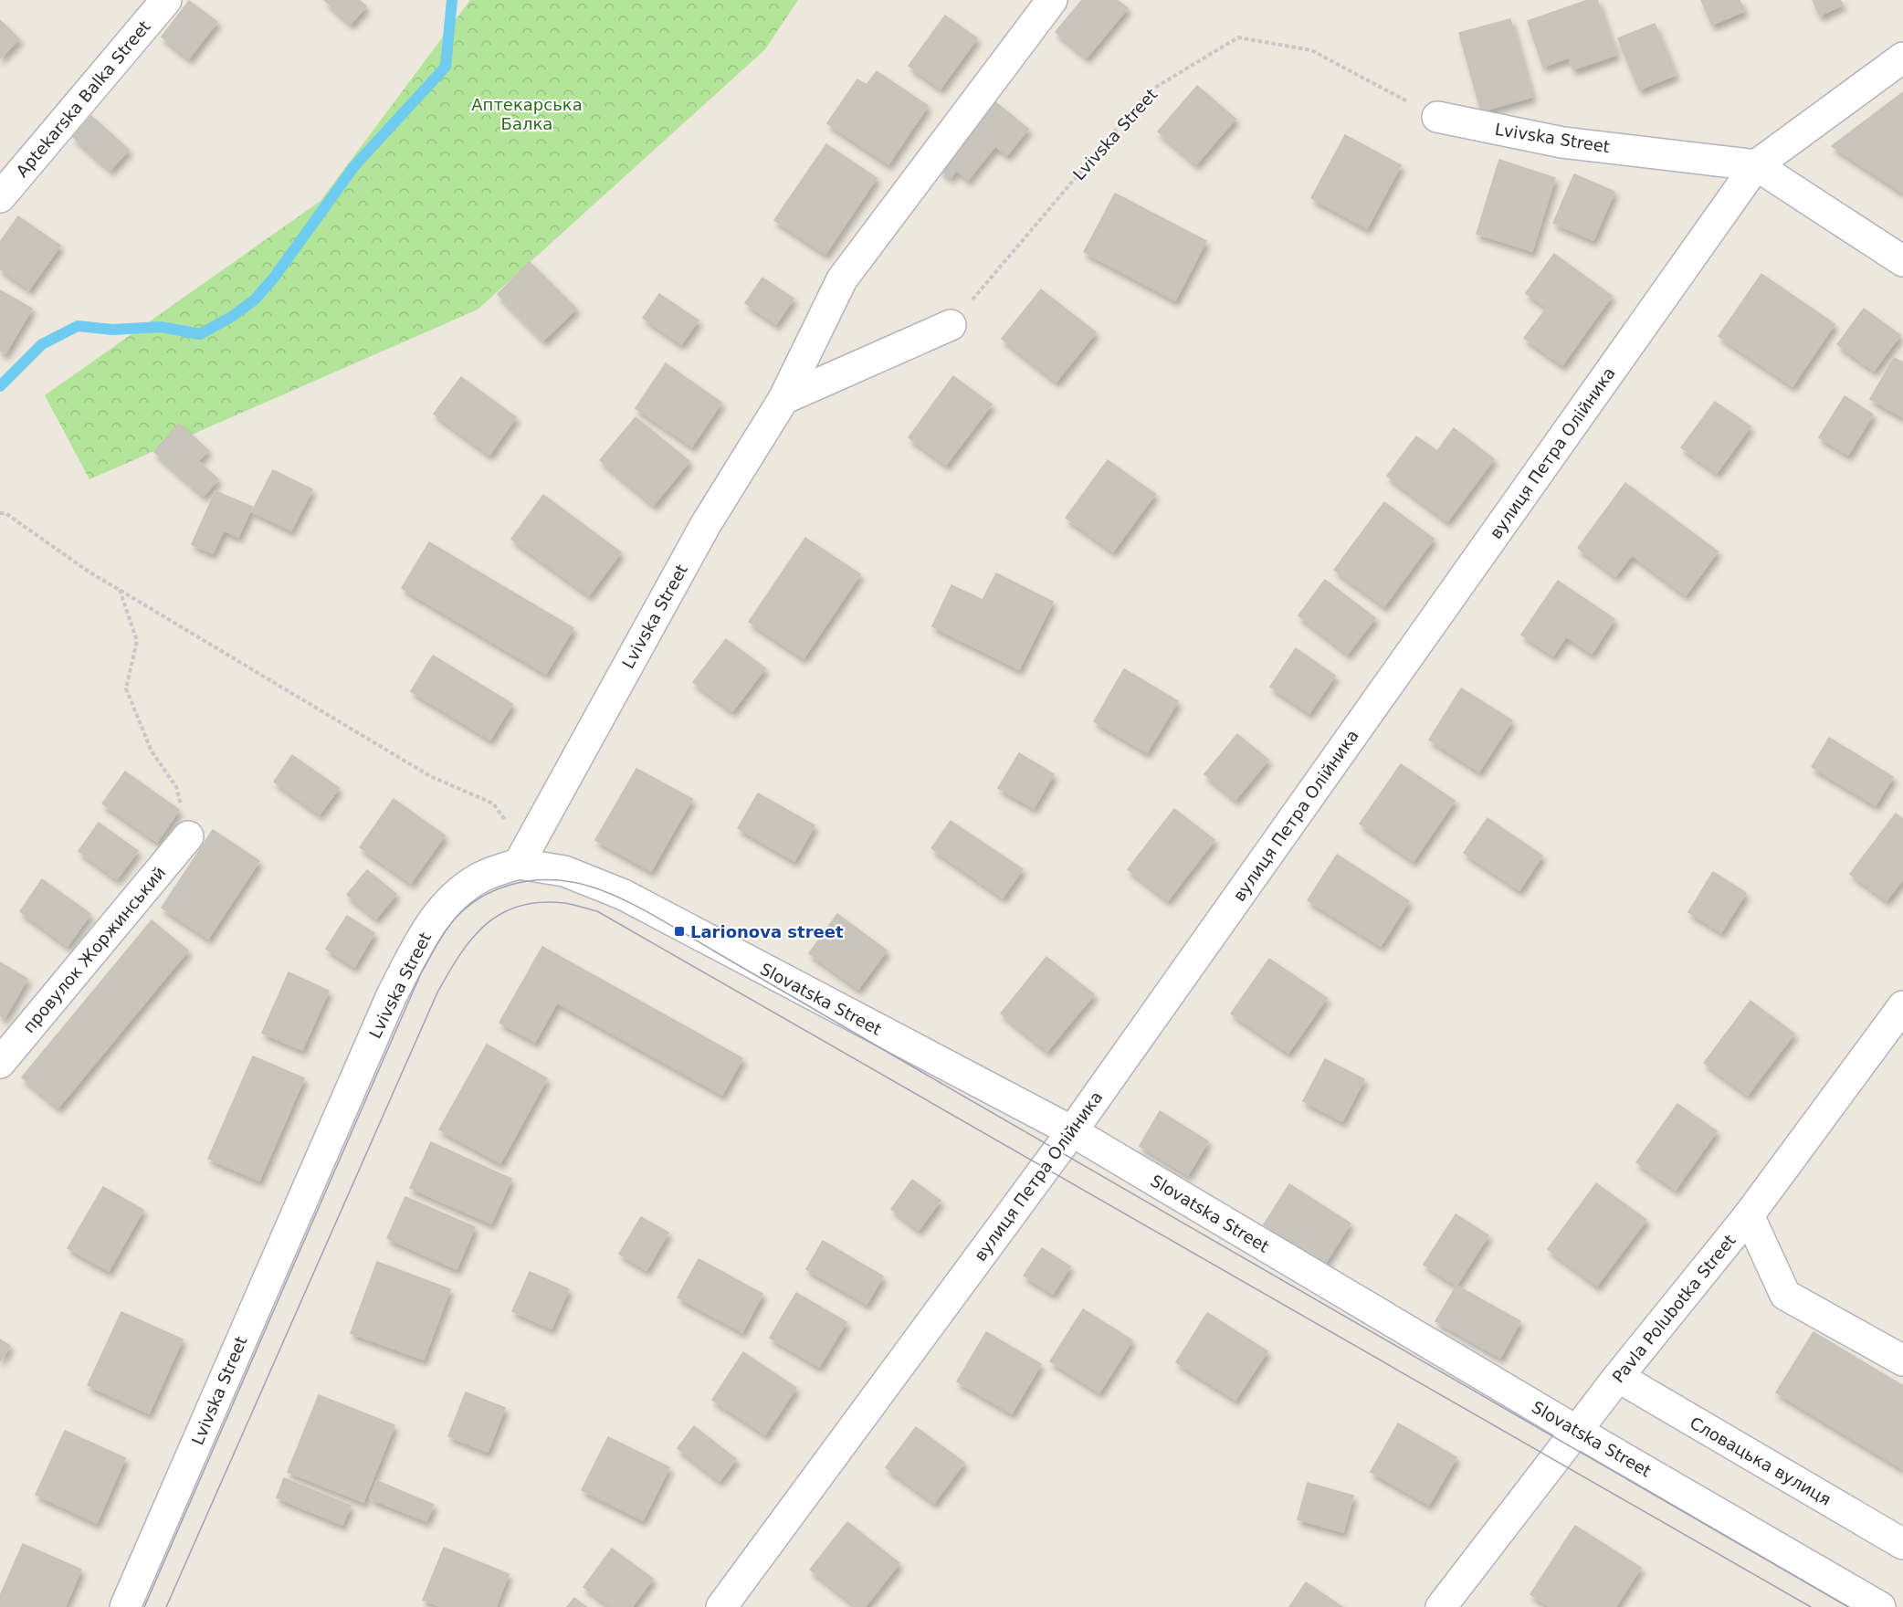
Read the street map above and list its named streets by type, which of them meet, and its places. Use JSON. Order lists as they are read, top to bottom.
{
  "streets": {
    "street": [
      "Aptekarska Balka Street",
      "Lvivska Street",
      "вулиця Петра Олійника",
      "провулок Жоржинський",
      "Slovatska Street",
      "Pavla Polubotka Street",
      "Словацька вулиця"
    ]
  },
  "crossings": [
    ["Lvivska Street", "вулиця Петра Олійника"],
    ["Lvivska Street", "Slovatska Street"],
    ["вулиця Петра Олійника", "Slovatska Street"],
    ["Slovatska Street", "Pavla Polubotka Street"],
    ["Pavla Polubotka Street", "Словацька вулиця"]
  ],
  "parks": ["Аптекарська Балка"],
  "places": {
    "transit": ["Larionova street"]
  }
}
